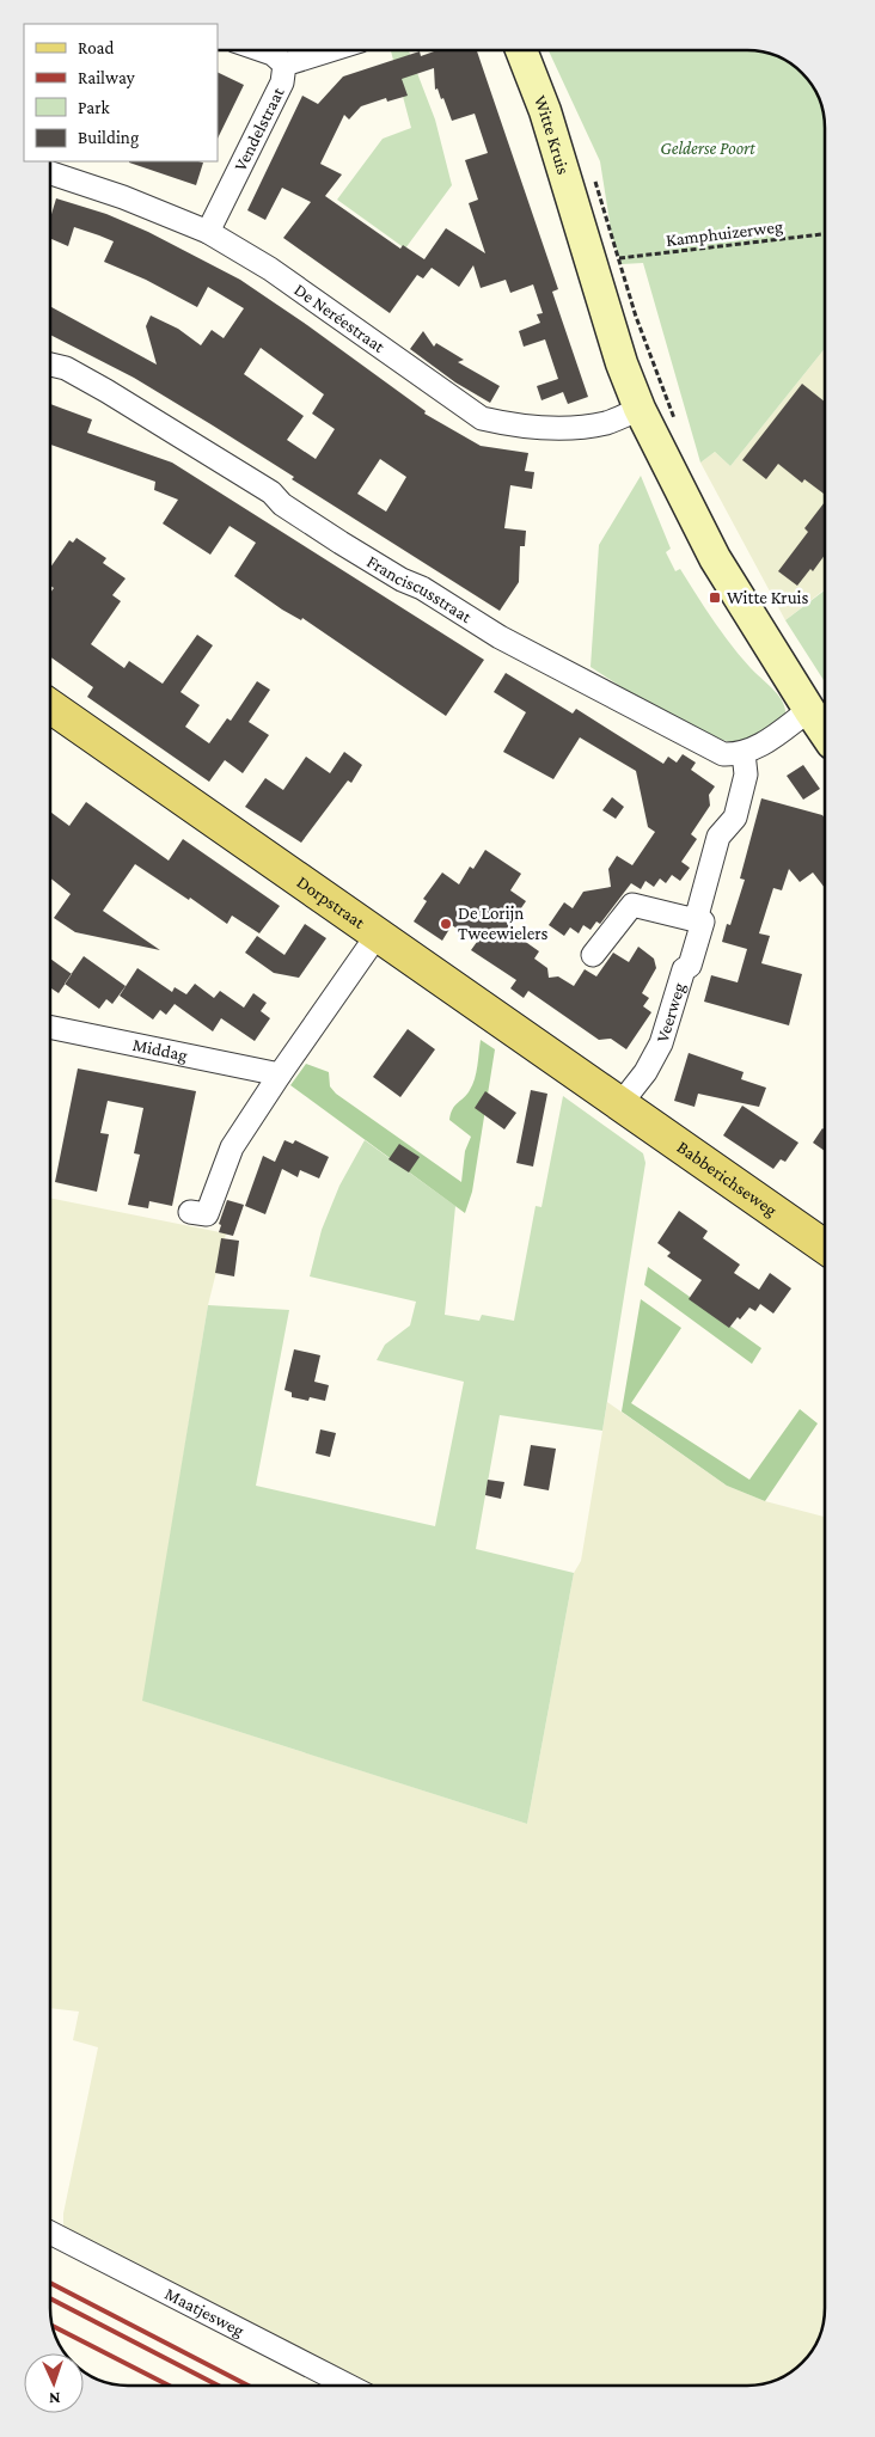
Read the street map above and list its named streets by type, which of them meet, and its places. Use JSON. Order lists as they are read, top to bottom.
{
  "streets": {
    "main road": ["Witte Kruis", "Dorpstraat", "Babberichseweg"],
    "street": [
      "Vendelstraat",
      "De Neréestraat",
      "Franciscusstraat",
      "Veerweg",
      "Middag",
      "Maatjesweg"
    ],
    "path": ["Kamphuizerweg"]
  },
  "crossings": [
    ["Vendelstraat", "De Neréestraat"],
    ["Witte Kruis", "Kamphuizerweg"],
    ["Witte Kruis", "De Neréestraat"],
    ["Kamphuizerweg", "De Neréestraat"],
    ["Franciscusstraat", "Veerweg"],
    ["Dorpstraat", "Veerweg"],
    ["Dorpstraat", "Babberichseweg"],
    ["Veerweg", "Babberichseweg"]
  ],
  "parks": ["Gelderse Poort"],
  "places": {
    "transit": ["Witte Kruis"],
    "other": ["De Lorijn Tweewielers"]
  },
  "legend": [
    "Road",
    "Railway",
    "Park",
    "Building"
  ],
  "north": "bottom"
}
